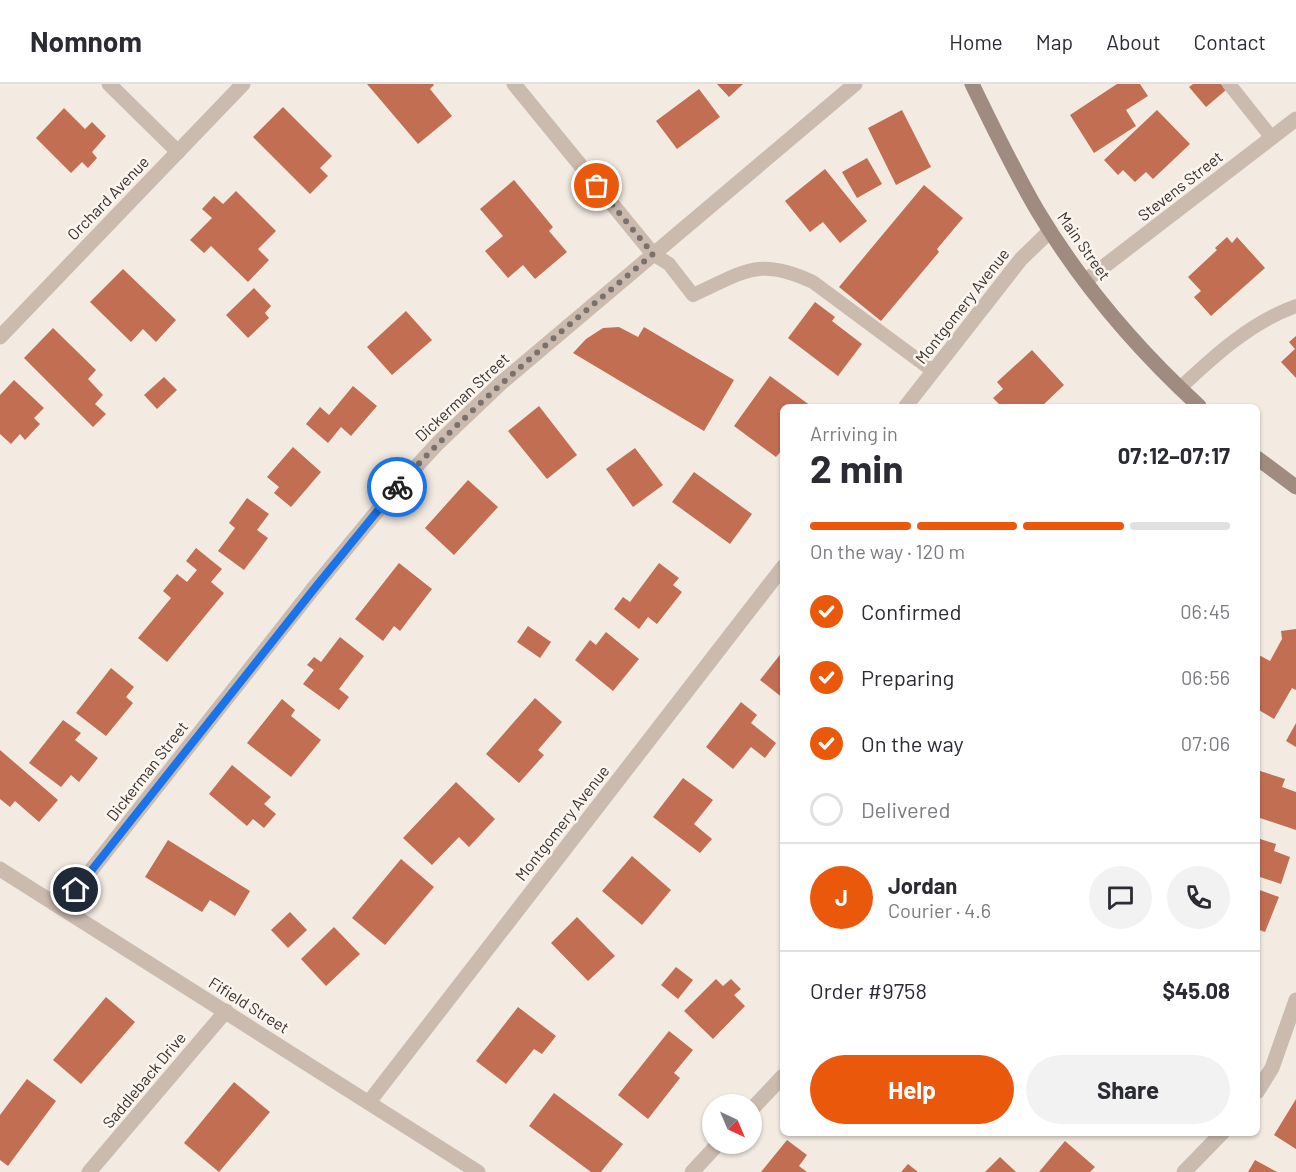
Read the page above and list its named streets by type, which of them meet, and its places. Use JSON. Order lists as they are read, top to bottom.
{
  "streets": {
    "main road": ["Main Street"],
    "street": [
      "Stevens Street",
      "Orchard Avenue",
      "Montgomery Avenue",
      "Dickerman Street",
      "Fifield Street",
      "Saddleback Drive"
    ]
  },
  "crossings": [
    ["Stevens Street", "Main Street"],
    ["Main Street", "Montgomery Avenue"],
    ["Montgomery Avenue", "Fifield Street"],
    ["Dickerman Street", "Fifield Street"],
    ["Fifield Street", "Saddleback Drive"]
  ],
  "north": "bottom right",
  "page": {
    "header": "Nomnom",
    "nav": [
      "Home",
      "Map",
      "About",
      "Contact"
    ],
    "heading": ["2 min", "Arriving in", "07:12–07:17"],
    "panel": [
      "Jordan",
      "Courier · 4.6",
      "Order #9758",
      "$45.08"
    ],
    "bar": "On the way · 120 m",
    "list": [
      ["Confirmed", "06:45"],
      ["Preparing", "06:56"],
      ["On the way", "07:06"],
      "Delivered"
    ],
    "round": "J",
    "buttons": ["Help", "Share"]
  }
}
